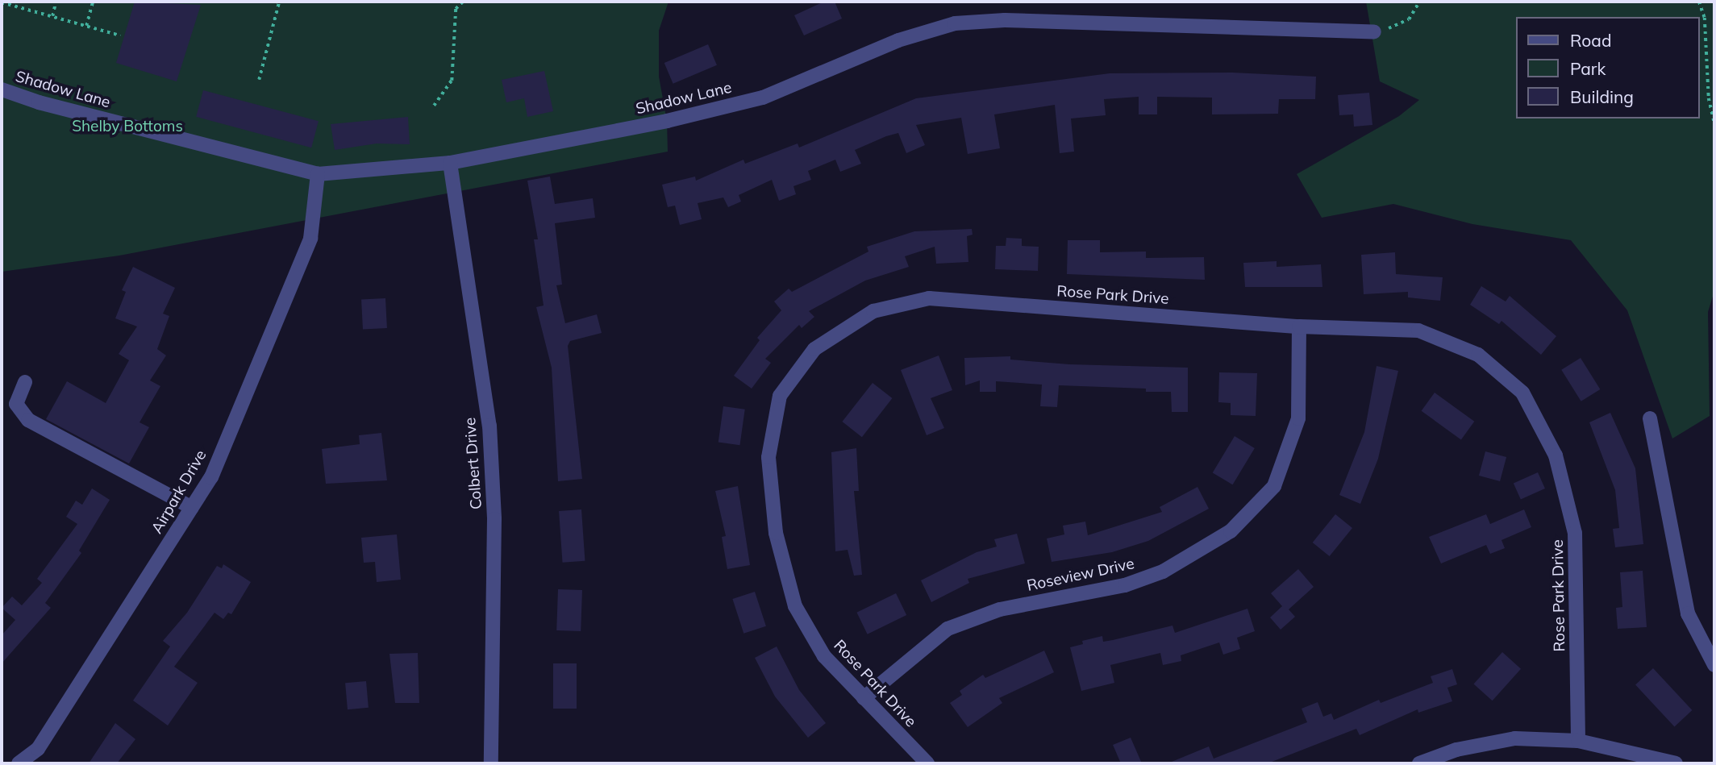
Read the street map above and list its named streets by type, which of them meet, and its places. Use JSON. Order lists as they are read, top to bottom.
{
  "streets": {
    "street": [
      "Shadow Lane",
      "Rose Park Drive",
      "Colbert Drive",
      "Airpark Drive",
      "Roseview Drive"
    ]
  },
  "crossings": [
    ["Shadow Lane", "Colbert Drive"],
    ["Shadow Lane", "Airpark Drive"],
    ["Rose Park Drive", "Roseview Drive"]
  ],
  "parks": ["Shelby Bottoms"],
  "legend": ["Road", "Park", "Building"]
}
